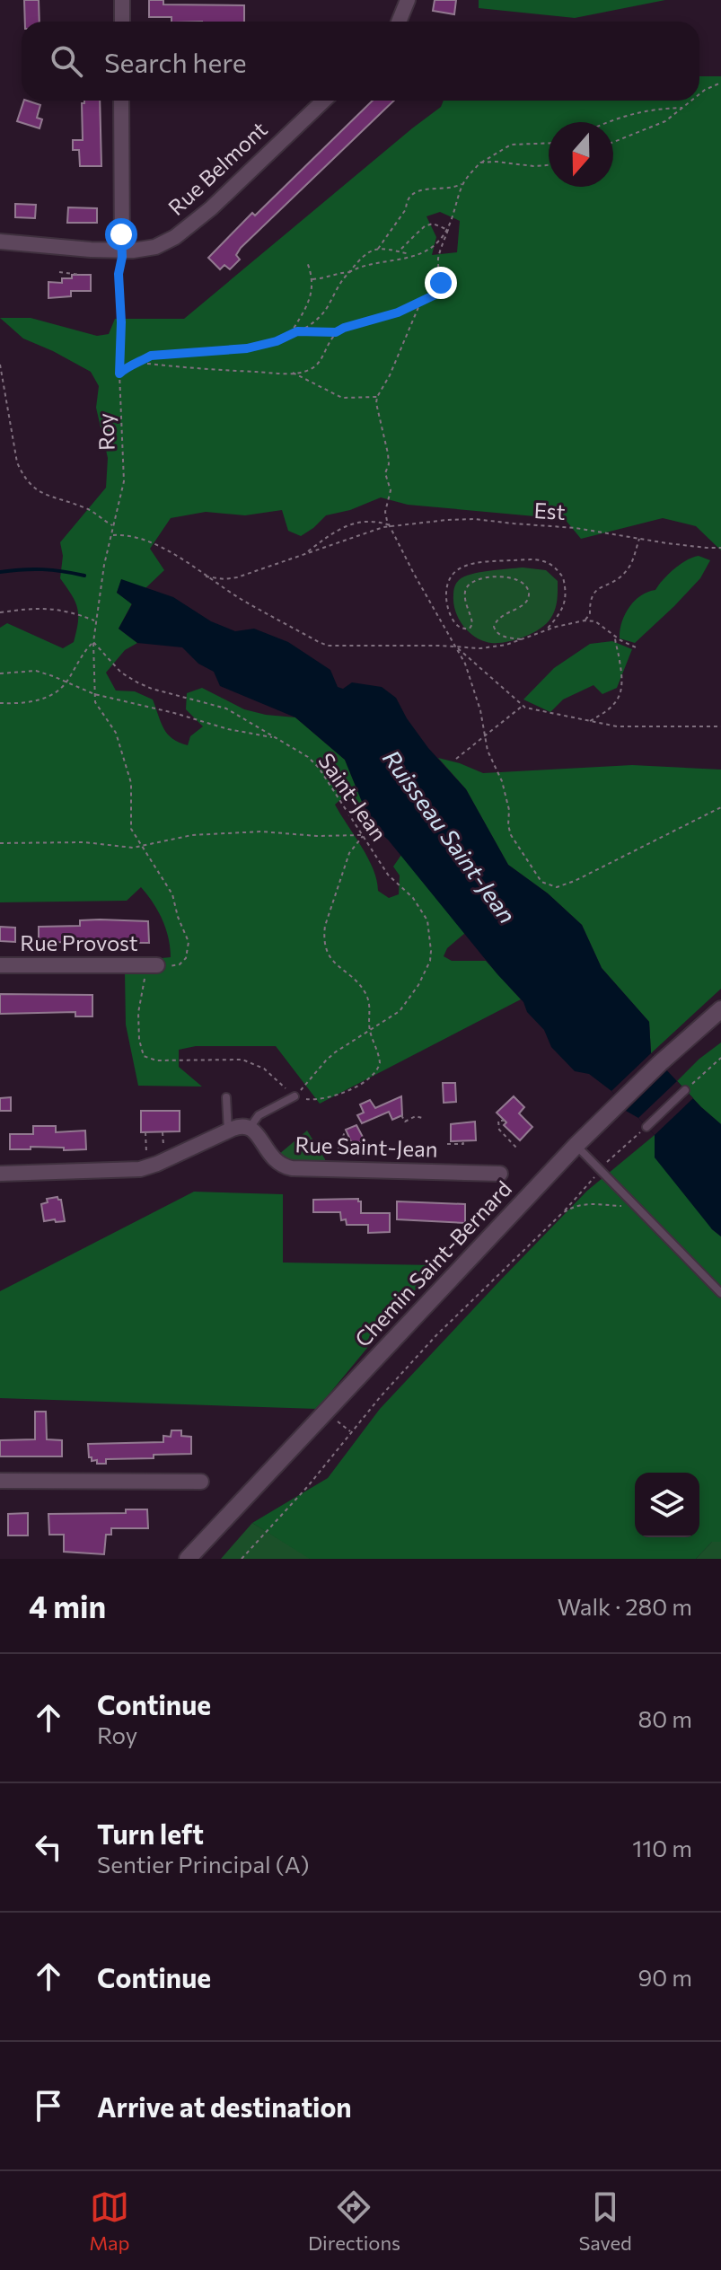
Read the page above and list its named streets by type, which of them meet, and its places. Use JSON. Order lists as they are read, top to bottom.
{
  "streets": {
    "street": [
      "Rue Belmont",
      "Rue Provost",
      "Rue Saint-Jean",
      "Chemin Saint-Bernard"
    ],
    "path": ["Roy", "Est", "Saint-Jean"]
  },
  "crossings": [
    ["Rue Belmont", "Roy"]
  ],
  "water": ["Ruisseau Saint-Jean"],
  "north": "bottom",
  "page": {
    "search": "Search here",
    "heading": ["4 min", "Walk · 280 m"],
    "list": [
      ["Continue", "Roy", "80 m"],
      ["Turn left", "Sentier Principal (A)", "110 m"],
      ["Continue", "90 m"],
      "Arrive at destination"
    ],
    "nav": ["Map", "Directions", "Saved"]
  }
}
